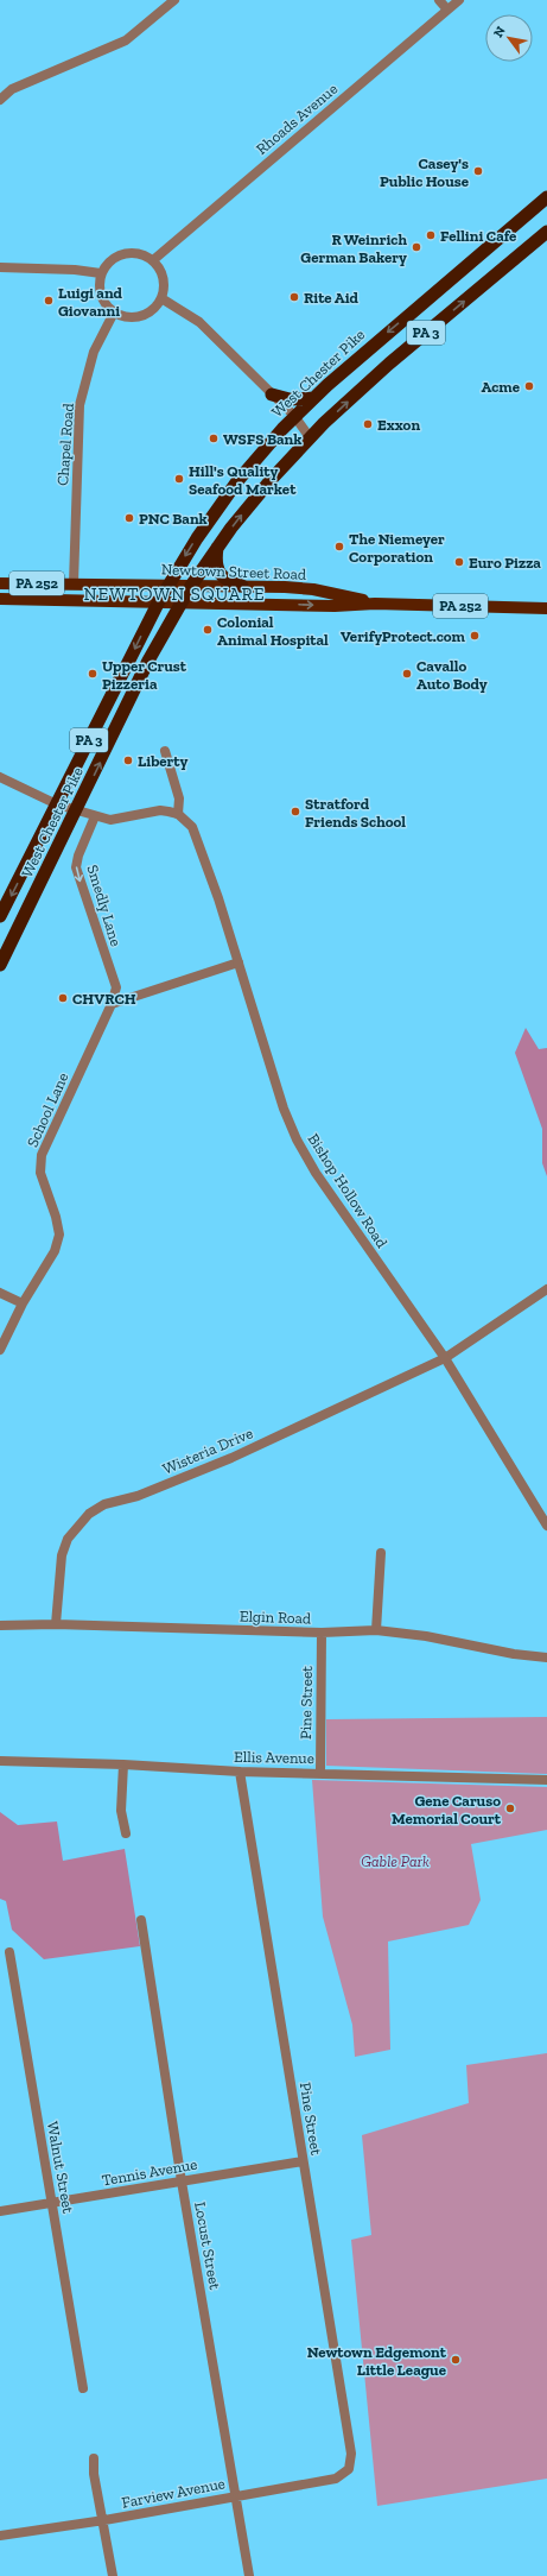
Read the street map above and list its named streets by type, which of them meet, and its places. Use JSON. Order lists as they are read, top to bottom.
{
  "streets": {
    "highway": ["PA 3", "West Chester Pike"],
    "main road": ["Newtown Street Road", "PA 252"],
    "street": [
      "Rhoads Avenue",
      "Chapel Road",
      "Smedly Lane",
      "School Lane",
      "Bishop Hollow Road",
      "Wisteria Drive",
      "Elgin Road",
      "Pine Street",
      "Ellis Avenue",
      "Walnut Street",
      "Tennis Avenue",
      "Locust Street",
      "Farview Avenue"
    ]
  },
  "crossings": [
    ["Rhoads Avenue", "Chapel Road"],
    ["West Chester Pike", "Newtown Street Road"],
    ["Chapel Road", "Newtown Street Road"],
    ["Newtown Street Road", "PA 252"],
    ["Smedly Lane", "School Lane"],
    ["Bishop Hollow Road", "Wisteria Drive"],
    ["Wisteria Drive", "Elgin Road"],
    ["Elgin Road", "Pine Street"],
    ["Pine Street", "Ellis Avenue"],
    ["Pine Street", "Tennis Avenue"],
    ["Pine Street", "Farview Avenue"],
    ["Walnut Street", "Tennis Avenue"],
    ["Tennis Avenue", "Locust Street"],
    ["Locust Street", "Farview Avenue"]
  ],
  "one_way": ["Smedly Lane"],
  "districts": ["NEWTOWN SQUARE"],
  "parks": ["Gable Park"],
  "places": [
    "Casey's Public House",
    "Fellini Cafe",
    "R Weinrich German Bakery",
    "Rite Aid",
    "Luigi and Giovanni",
    "Acme",
    "Exxon",
    "WSFS Bank",
    "Hill's Quality Seafood Market",
    "PNC Bank",
    "The Niemeyer Corporation",
    "Euro Pizza",
    "Colonial Animal Hospital",
    "VerifyProtect.com",
    "Upper Crust Pizzeria",
    "Cavallo Auto Body",
    "Liberty",
    "Stratford Friends School",
    "CHVRCH",
    "Gene Caruso Memorial Court",
    "Newtown Edgemont Little League"
  ],
  "north": "top left"
}
